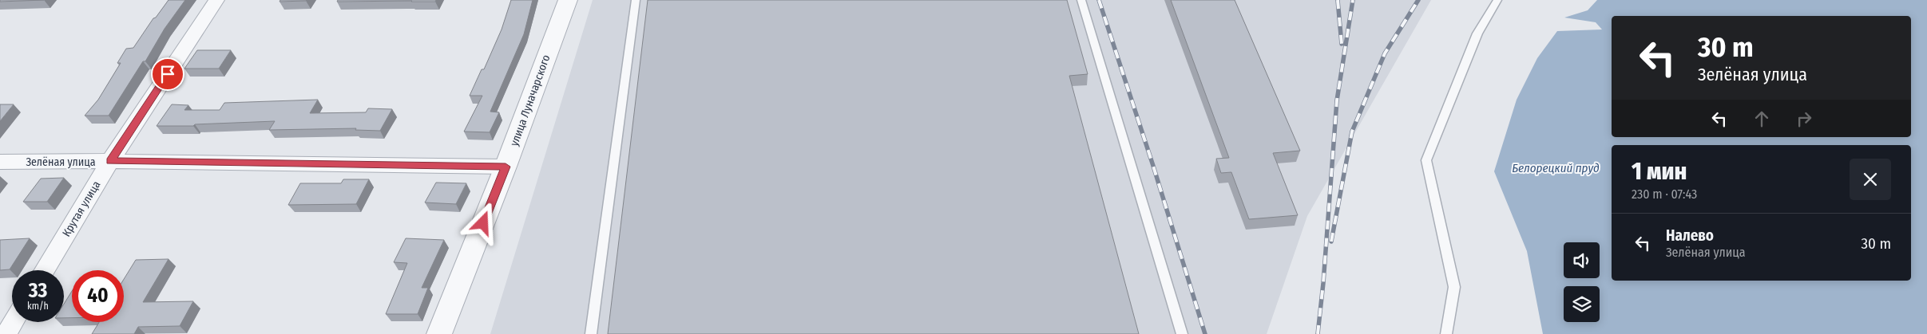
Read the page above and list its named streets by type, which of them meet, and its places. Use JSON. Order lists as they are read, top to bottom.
{
  "streets": {
    "street": ["улица Луначарского", "Зелёная улица", "Крутая улица"]
  },
  "crossings": [
    ["улица Луначарского", "Зелёная улица"],
    ["Зелёная улица", "Крутая улица"]
  ],
  "water": ["Белорецкий пруд"],
  "page": {
    "turn": ["30 m", "Зелёная улица"],
    "heading": ["1 мин", "230 m · 07:43"],
    "list": [
      {
        "name": "Налево",
        "note": "Зелёная улица",
        "value": "30 m"
      }
    ],
    "speed": "33 km/h",
    "limit": "40"
  }
}
